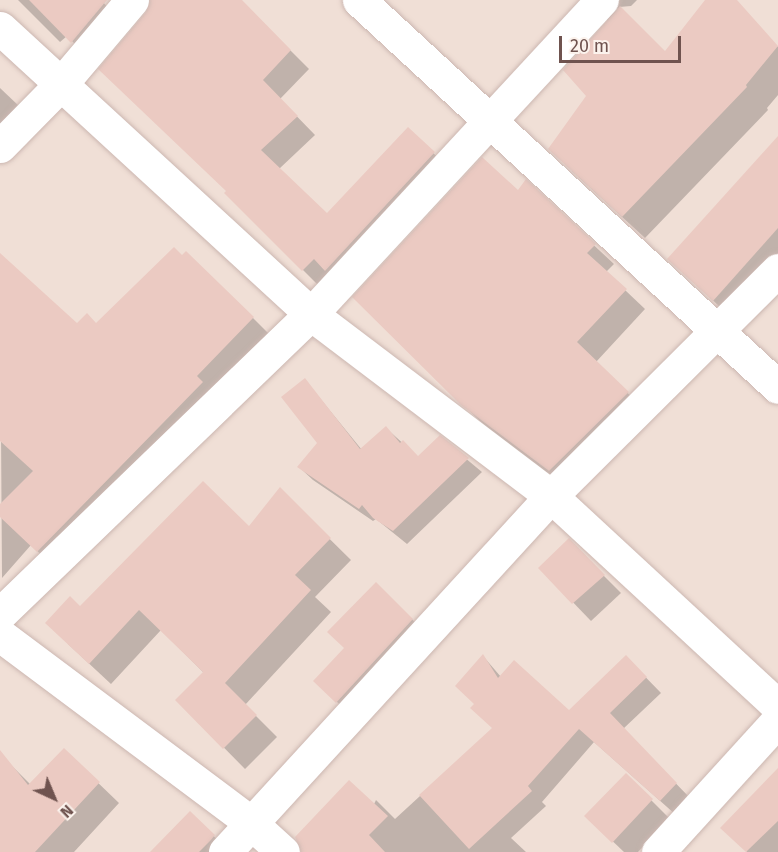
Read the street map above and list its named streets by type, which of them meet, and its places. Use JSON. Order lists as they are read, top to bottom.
{
  "scale_bar": "20 m",
  "north": "bottom right"
}
